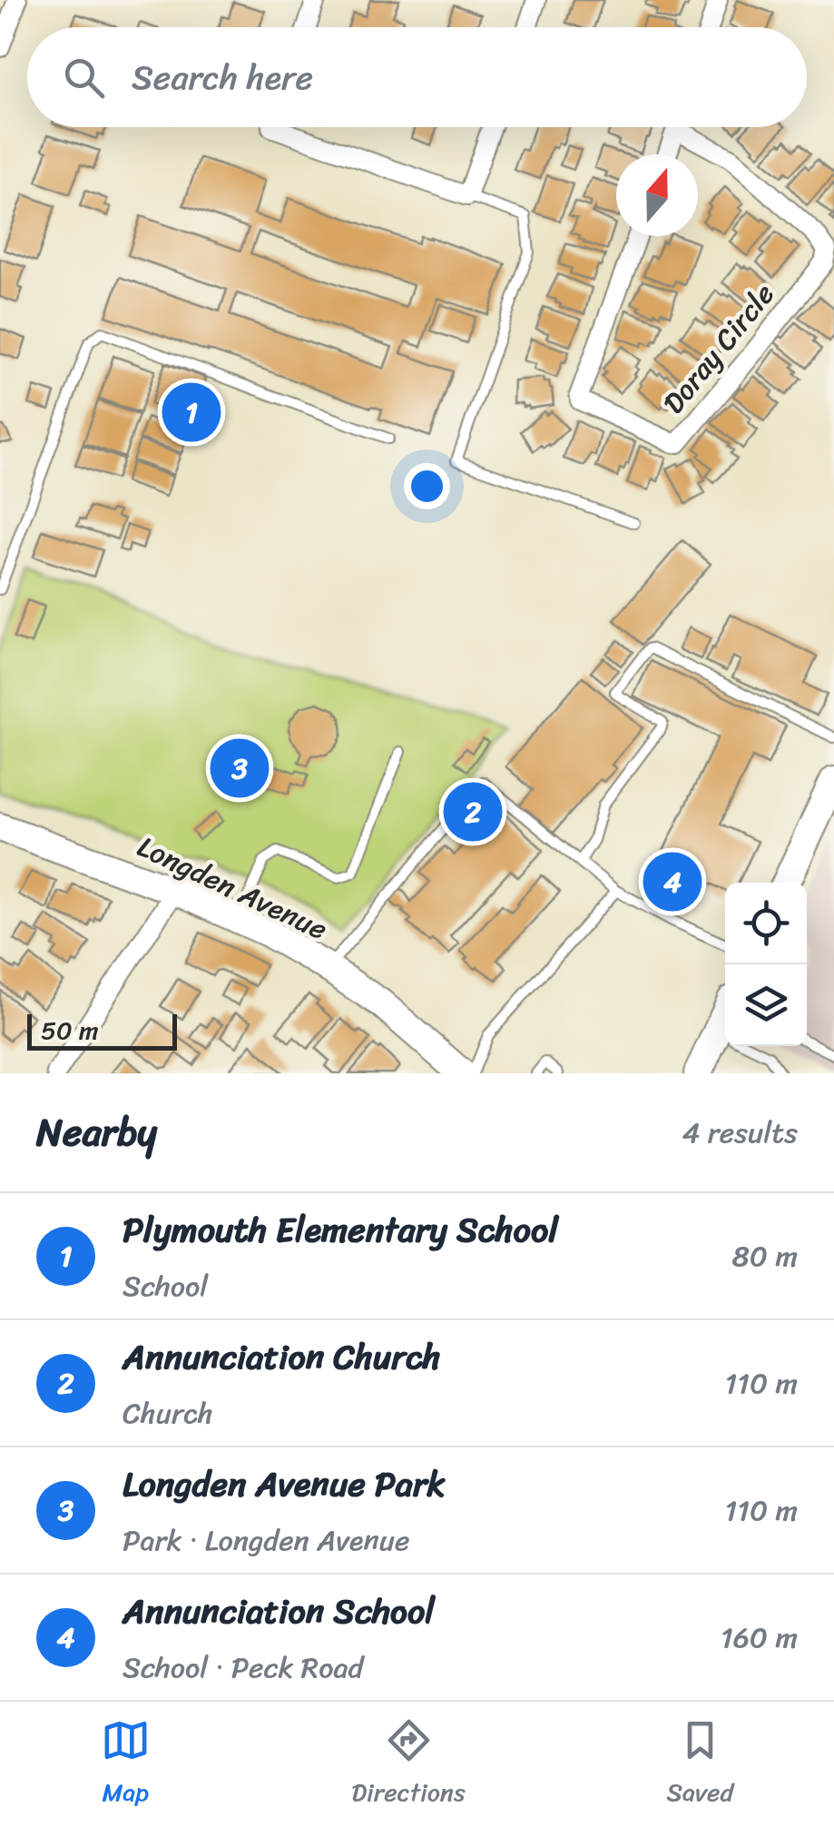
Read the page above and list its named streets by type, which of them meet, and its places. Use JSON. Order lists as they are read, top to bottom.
{
  "streets": {
    "street": ["Doray Circle", "Longden Avenue"]
  },
  "scale_bar": "50 m",
  "north": "top",
  "page": {
    "search": "Search here",
    "pins": [
      "1",
      "3",
      "2",
      "4"
    ],
    "scale": "50 m",
    "heading": ["Nearby", "4 results"],
    "list": [
      {
        "mark": "1",
        "name": "Plymouth Elementary School",
        "note": "School",
        "value": "80 m"
      },
      {
        "mark": "2",
        "name": "Annunciation Church",
        "note": "Church",
        "value": "110 m"
      },
      {
        "mark": "3",
        "name": "Longden Avenue Park",
        "note": "Park · Longden Avenue",
        "value": "110 m"
      },
      {
        "mark": "4",
        "name": "Annunciation School",
        "note": "School · Peck Road",
        "value": "160 m"
      }
    ],
    "nav": ["Map", "Directions", "Saved"]
  }
}
